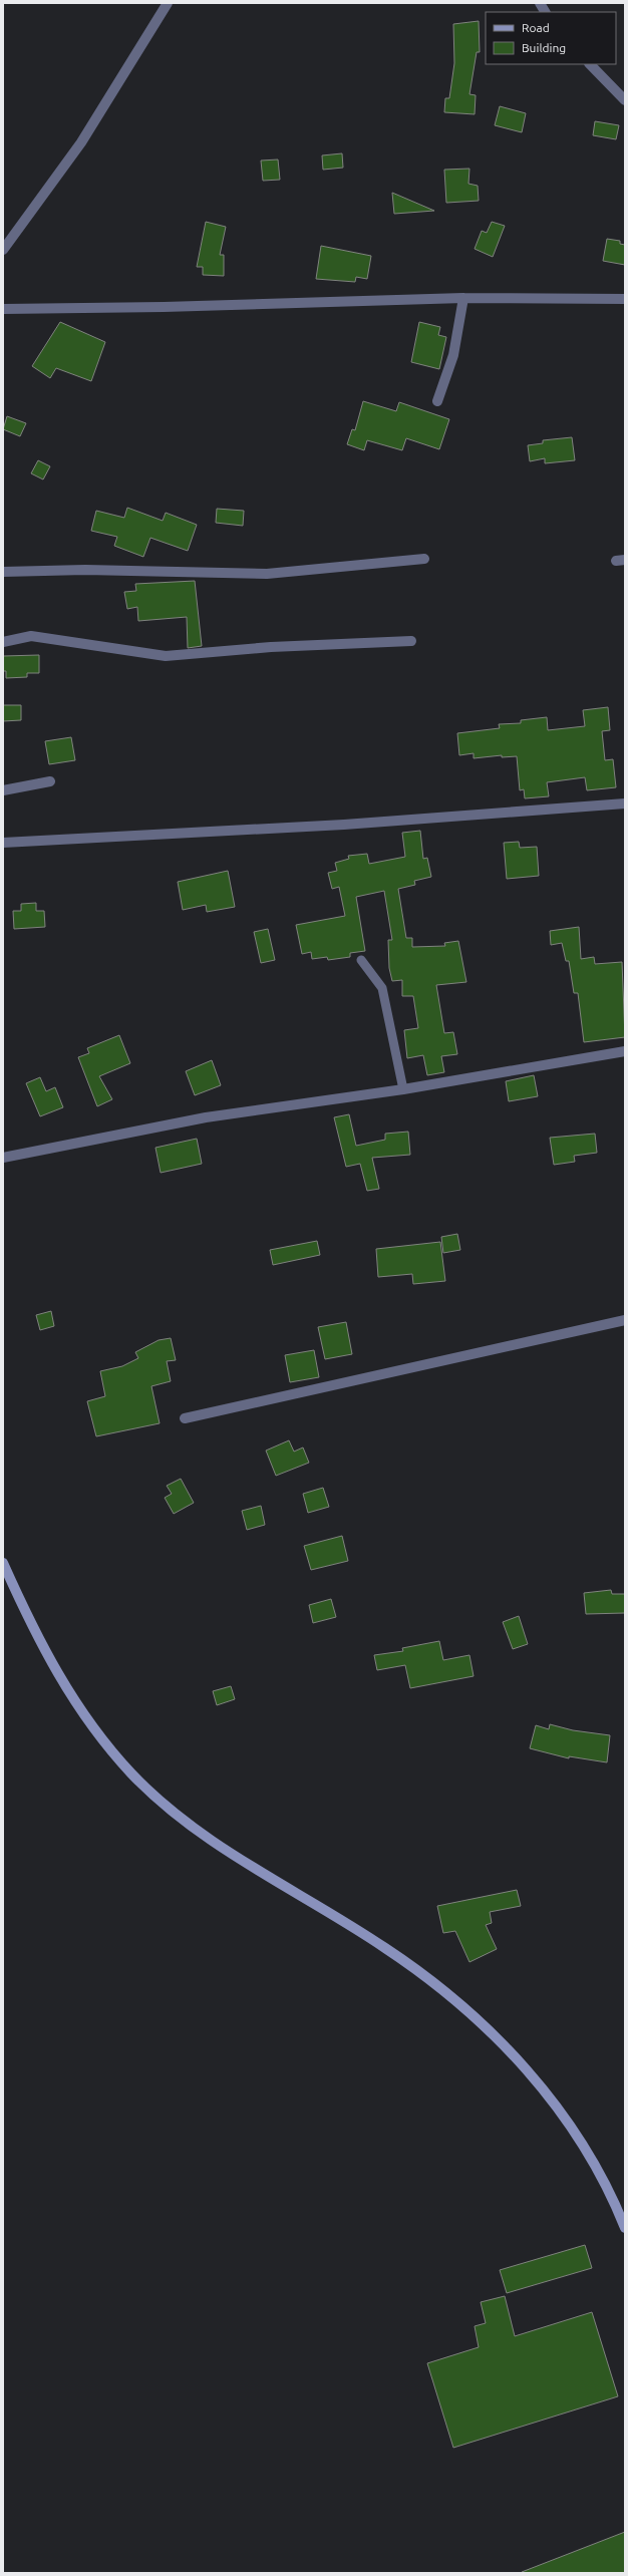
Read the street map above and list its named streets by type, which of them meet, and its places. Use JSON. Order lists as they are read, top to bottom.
{
  "legend": ["Road", "Building"]
}
